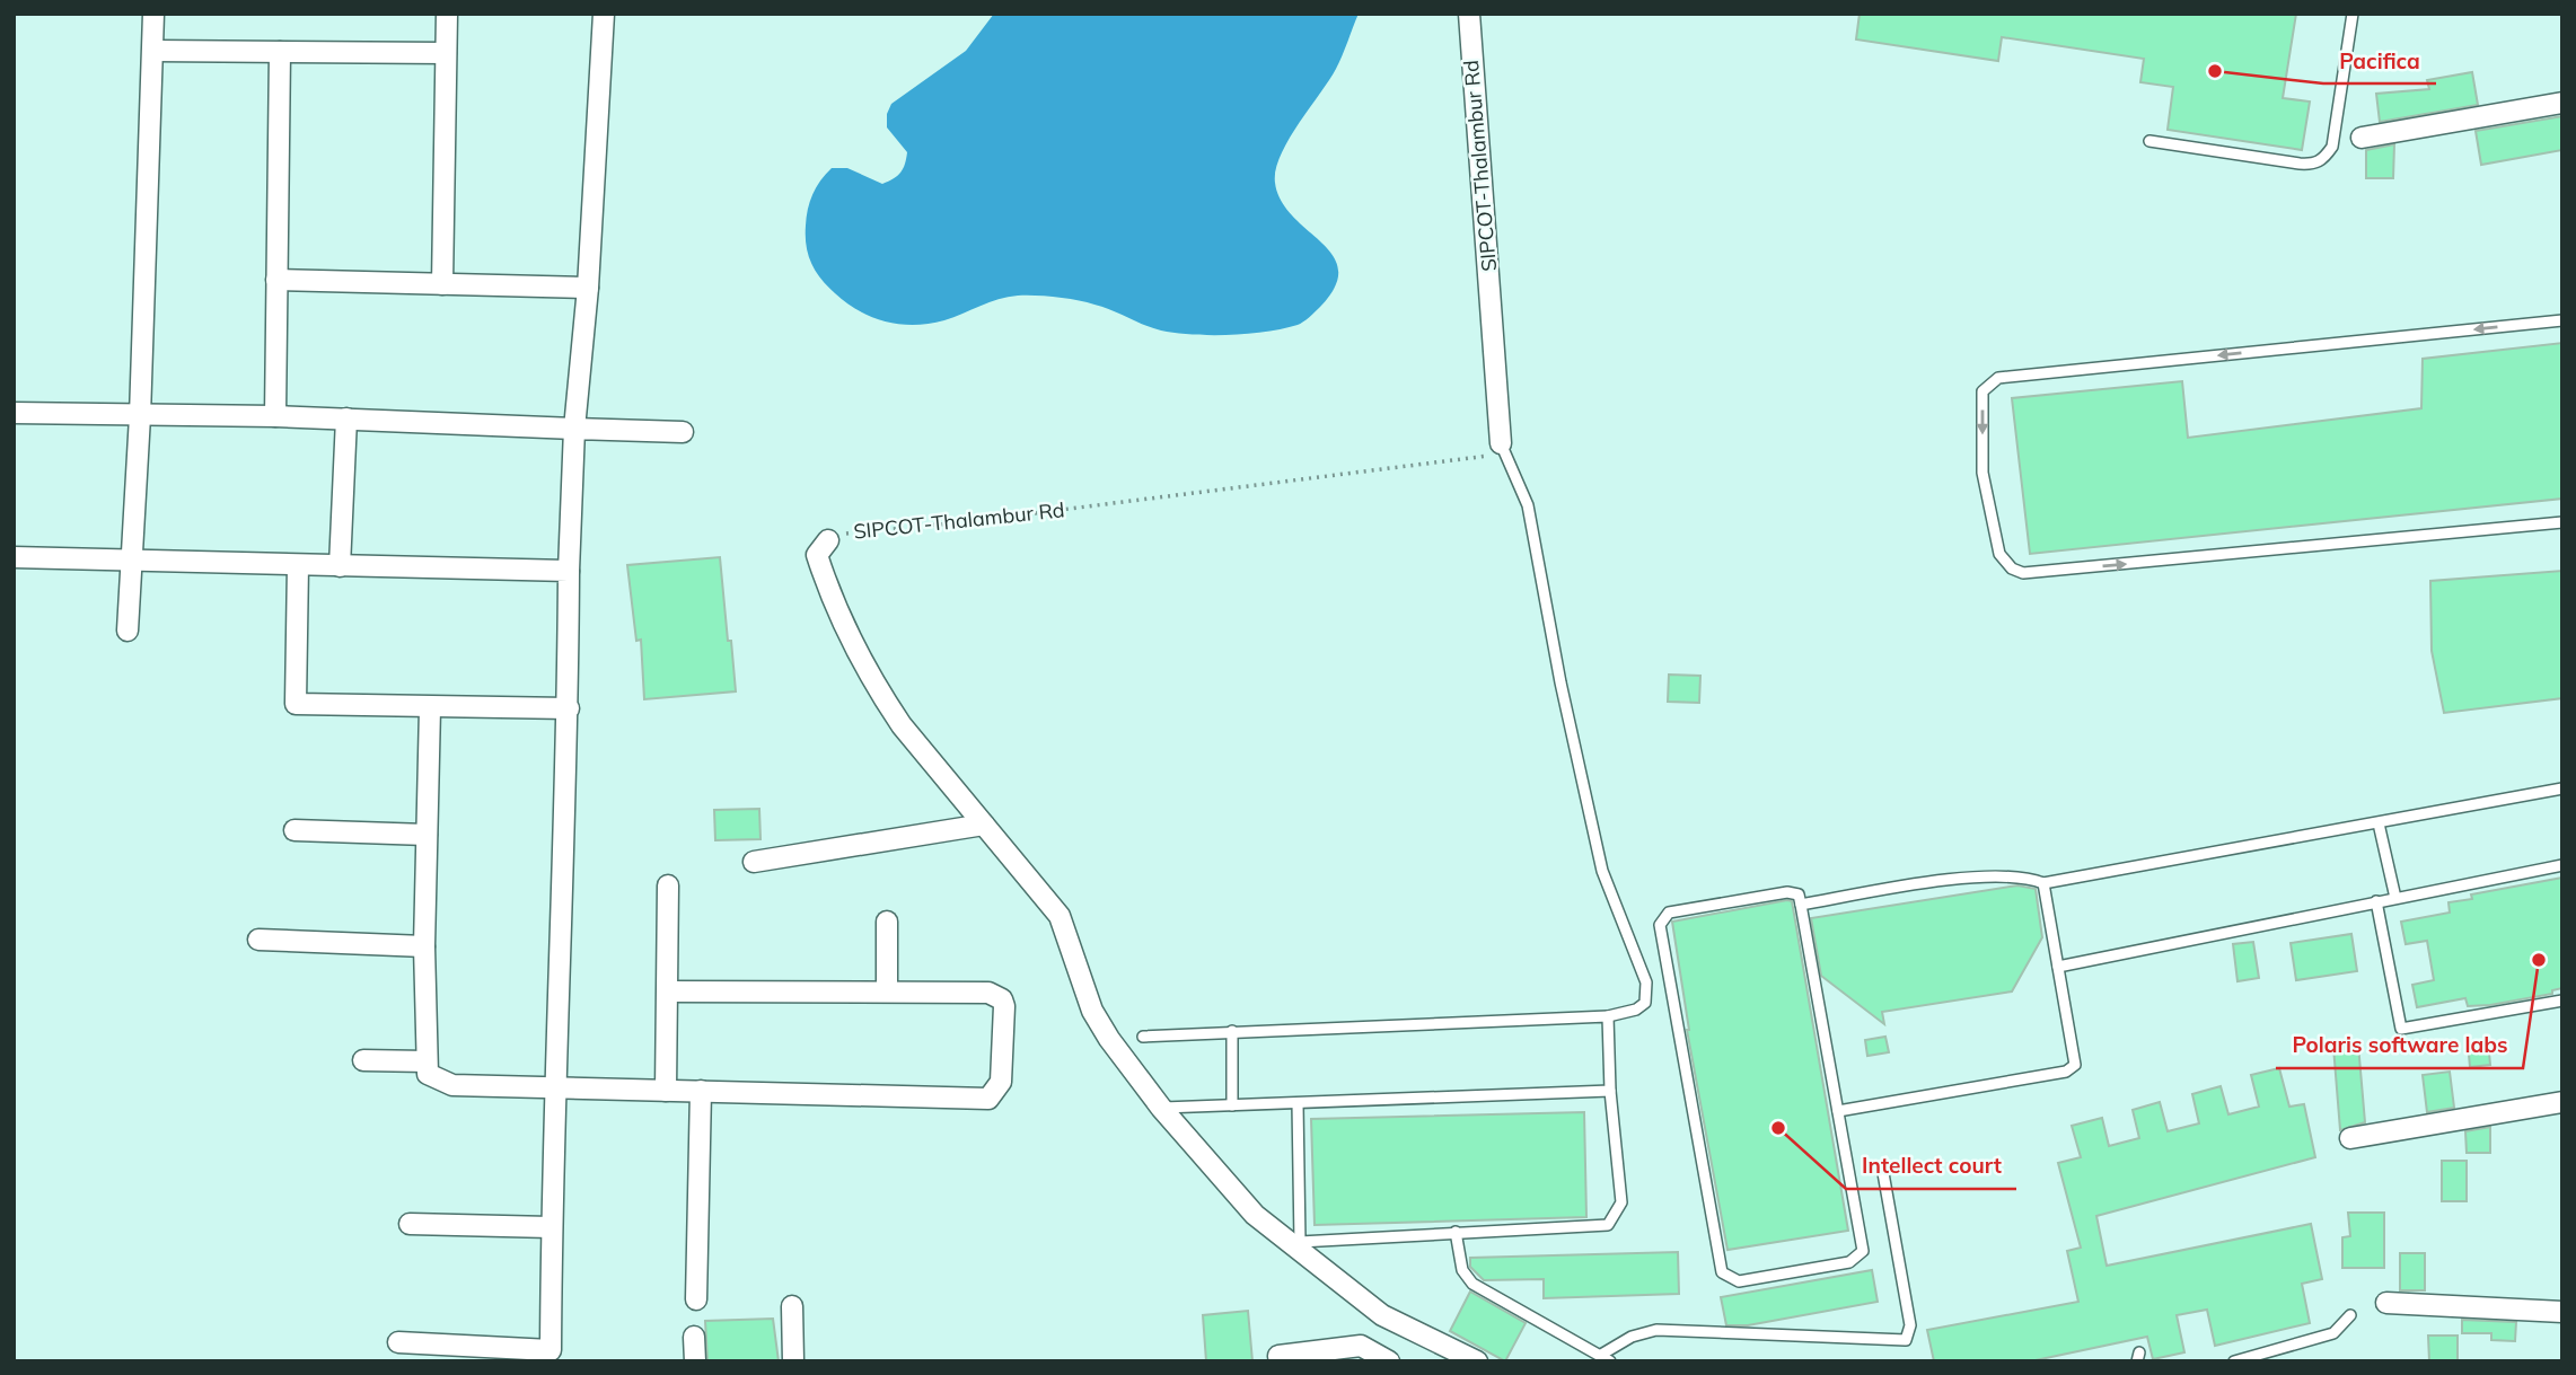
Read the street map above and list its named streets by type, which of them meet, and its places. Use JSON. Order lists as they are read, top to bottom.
{
  "streets": {
    "street": ["SIPCOT-Thalambur Rd"]
  },
  "places": ["Pacifica", "Polaris software labs", "Intellect court"]
}
